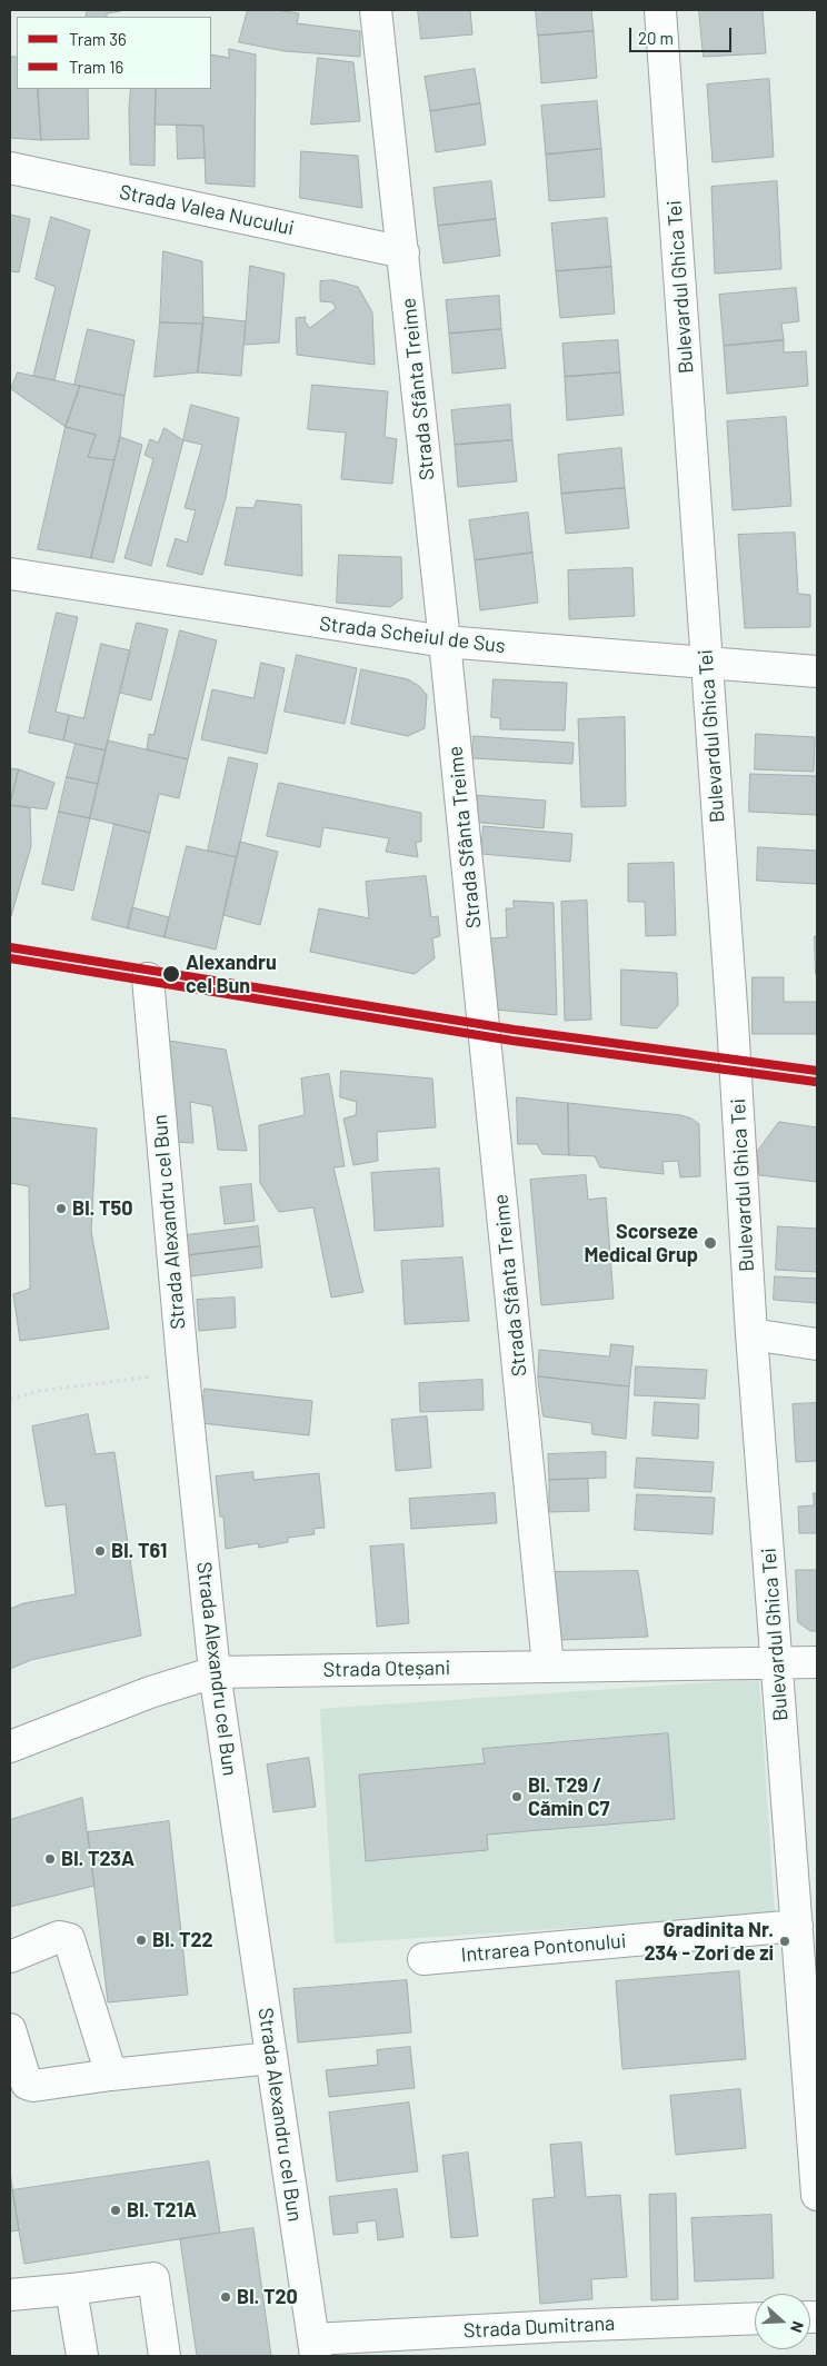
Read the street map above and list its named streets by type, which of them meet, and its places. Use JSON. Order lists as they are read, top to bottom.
{
  "streets": {
    "street": [
      "Strada Valea Nucului",
      "Bulevardul Ghica Tei",
      "Strada Sfânta Treime",
      "Strada Scheiul de Sus",
      "Strada Alexandru cel Bun",
      "Strada Oteșani",
      "Intrarea Pontonului",
      "Strada Dumitrana"
    ]
  },
  "crossings": [
    ["Strada Valea Nucului", "Strada Sfânta Treime"],
    ["Bulevardul Ghica Tei", "Strada Scheiul de Sus"],
    ["Bulevardul Ghica Tei", "Strada Oteșani"],
    ["Bulevardul Ghica Tei", "Intrarea Pontonului"],
    ["Strada Sfânta Treime", "Strada Scheiul de Sus"],
    ["Strada Sfânta Treime", "Strada Oteșani"],
    ["Strada Alexandru cel Bun", "Strada Oteșani"],
    ["Strada Alexandru cel Bun", "Strada Dumitrana"]
  ],
  "places": [
    "Alexandru cel Bun",
    "Bl. T50",
    "Scorseze Medical Grup",
    "Bl. T61",
    "Bl. T29 / Cămin C7",
    "Bl. T23A",
    "Bl. T22",
    "Gradinita Nr. 234 - Zori de zi",
    "Bl. T21A",
    "Bl. T20"
  ],
  "lines": ["tram line 36", "tram line 16"],
  "legend": ["Tram 36", "Tram 16"],
  "scale_bar": "20 m",
  "north": "right"
}
